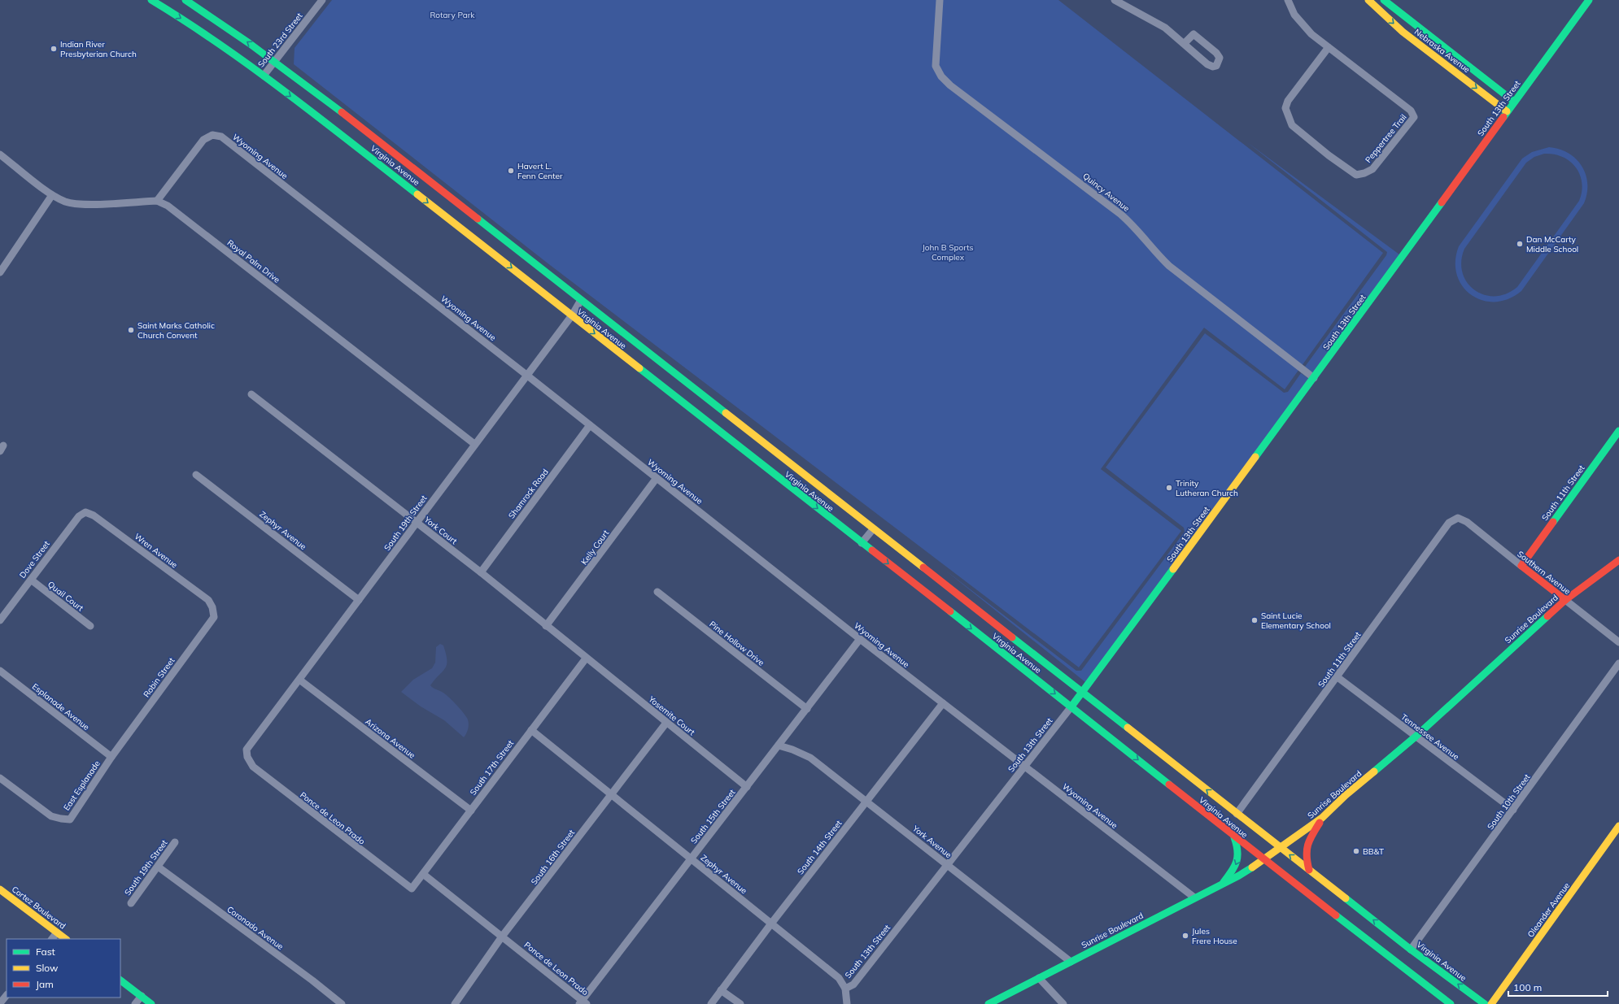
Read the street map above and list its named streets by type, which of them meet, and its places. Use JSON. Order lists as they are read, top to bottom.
{
  "streets": {
    "main road": [
      "Nebraska Avenue",
      "South 13th Street",
      "Virginia Avenue",
      "South 11th Street",
      "Southern Avenue",
      "Sunrise Boulevard",
      "Cortez Boulevard",
      "Oleander Avenue"
    ],
    "street": [
      "South 23rd Street",
      "Peppertree Trail",
      "Wyoming Avenue",
      "Quincy Avenue",
      "Royal Palm Drive",
      "Shamrock Road",
      "South 19th Street",
      "Zephyr Avenue",
      "York Court",
      "Kelly Court",
      "Wren Avenue",
      "Dove Street",
      "Quail Court",
      "Pine Hollow Drive",
      "Robin Street",
      "Esplanade Avenue",
      "Yosemite Court",
      "Tennessee Avenue",
      "Arizona Avenue",
      "South 17th Street",
      "East Esplanade",
      "South 10th Street",
      "South 15th Street",
      "Ponce de Leon Prado",
      "York Avenue",
      "South 14th Street",
      "South 16th Street",
      "Coronado Avenue"
    ]
  },
  "crossings": [
    ["South 23rd Street", "Virginia Avenue"],
    ["Nebraska Avenue", "South 13th Street"],
    ["South 13th Street", "Wyoming Avenue"],
    ["South 13th Street", "Virginia Avenue"],
    ["South 13th Street", "Quincy Avenue"],
    ["South 13th Street", "Zephyr Avenue"],
    ["South 13th Street", "York Avenue"],
    ["Wyoming Avenue", "Royal Palm Drive"],
    ["Wyoming Avenue", "Shamrock Road"],
    ["Wyoming Avenue", "South 19th Street"],
    ["Wyoming Avenue", "Kelly Court"],
    ["Wyoming Avenue", "Sunrise Boulevard"],
    ["Wyoming Avenue", "South 15th Street"],
    ["Wyoming Avenue", "South 14th Street"],
    ["Virginia Avenue", "South 11th Street"],
    ["Virginia Avenue", "South 19th Street"],
    ["Virginia Avenue", "Sunrise Boulevard"],
    ["Virginia Avenue", "South 10th Street"],
    ["Royal Palm Drive", "South 19th Street"],
    ["South 11th Street", "Southern Avenue"],
    ["South 11th Street", "Tennessee Avenue"],
    ["Shamrock Road", "York Court"],
    ["South 19th Street", "Zephyr Avenue"],
    ["South 19th Street", "York Court"],
    ["South 19th Street", "Arizona Avenue"],
    ["South 19th Street", "Ponce de Leon Prado"],
    ["South 19th Street", "Coronado Avenue"],
    ["Zephyr Avenue", "South 17th Street"],
    ["Zephyr Avenue", "South 15th Street"],
    ["Zephyr Avenue", "South 14th Street"],
    ["Zephyr Avenue", "South 16th Street"],
    ["York Court", "Kelly Court"],
    ["York Court", "Yosemite Court"],
    ["York Court", "South 17th Street"],
    ["Wren Avenue", "Dove Street"],
    ["Wren Avenue", "Robin Street"],
    ["Dove Street", "Quail Court"],
    ["Southern Avenue", "Sunrise Boulevard"],
    ["Sunrise Boulevard", "Tennessee Avenue"],
    ["Sunrise Boulevard", "York Avenue"],
    ["Pine Hollow Drive", "South 15th Street"],
    ["Robin Street", "Esplanade Avenue"],
    ["Robin Street", "East Esplanade"],
    ["Esplanade Avenue", "East Esplanade"],
    ["Yosemite Court", "South 17th Street"],
    ["Yosemite Court", "South 15th Street"],
    ["Yosemite Court", "South 16th Street"],
    ["Tennessee Avenue", "South 10th Street"],
    ["Arizona Avenue", "South 17th Street"],
    ["South 17th Street", "Ponce de Leon Prado"],
    ["South 15th Street", "Ponce de Leon Prado"],
    ["South 15th Street", "York Avenue"],
    ["Ponce de Leon Prado", "South 16th Street"],
    ["York Avenue", "South 14th Street"]
  ],
  "parks": ["Rotary Park", "John B Sports Complex"],
  "places": [
    "Indian River Presbyterian Church",
    "Havert L. Fenn Center",
    "Dan McCarty Middle School",
    "Saint Marks Catholic Church Convent",
    "Trinity Lutheran Church",
    "Saint Lucie Elementary School",
    "BB&T",
    "Jules Frere House"
  ],
  "legend": ["Fast", "Slow", "Jam"],
  "scale_bar": "100 m"
}
